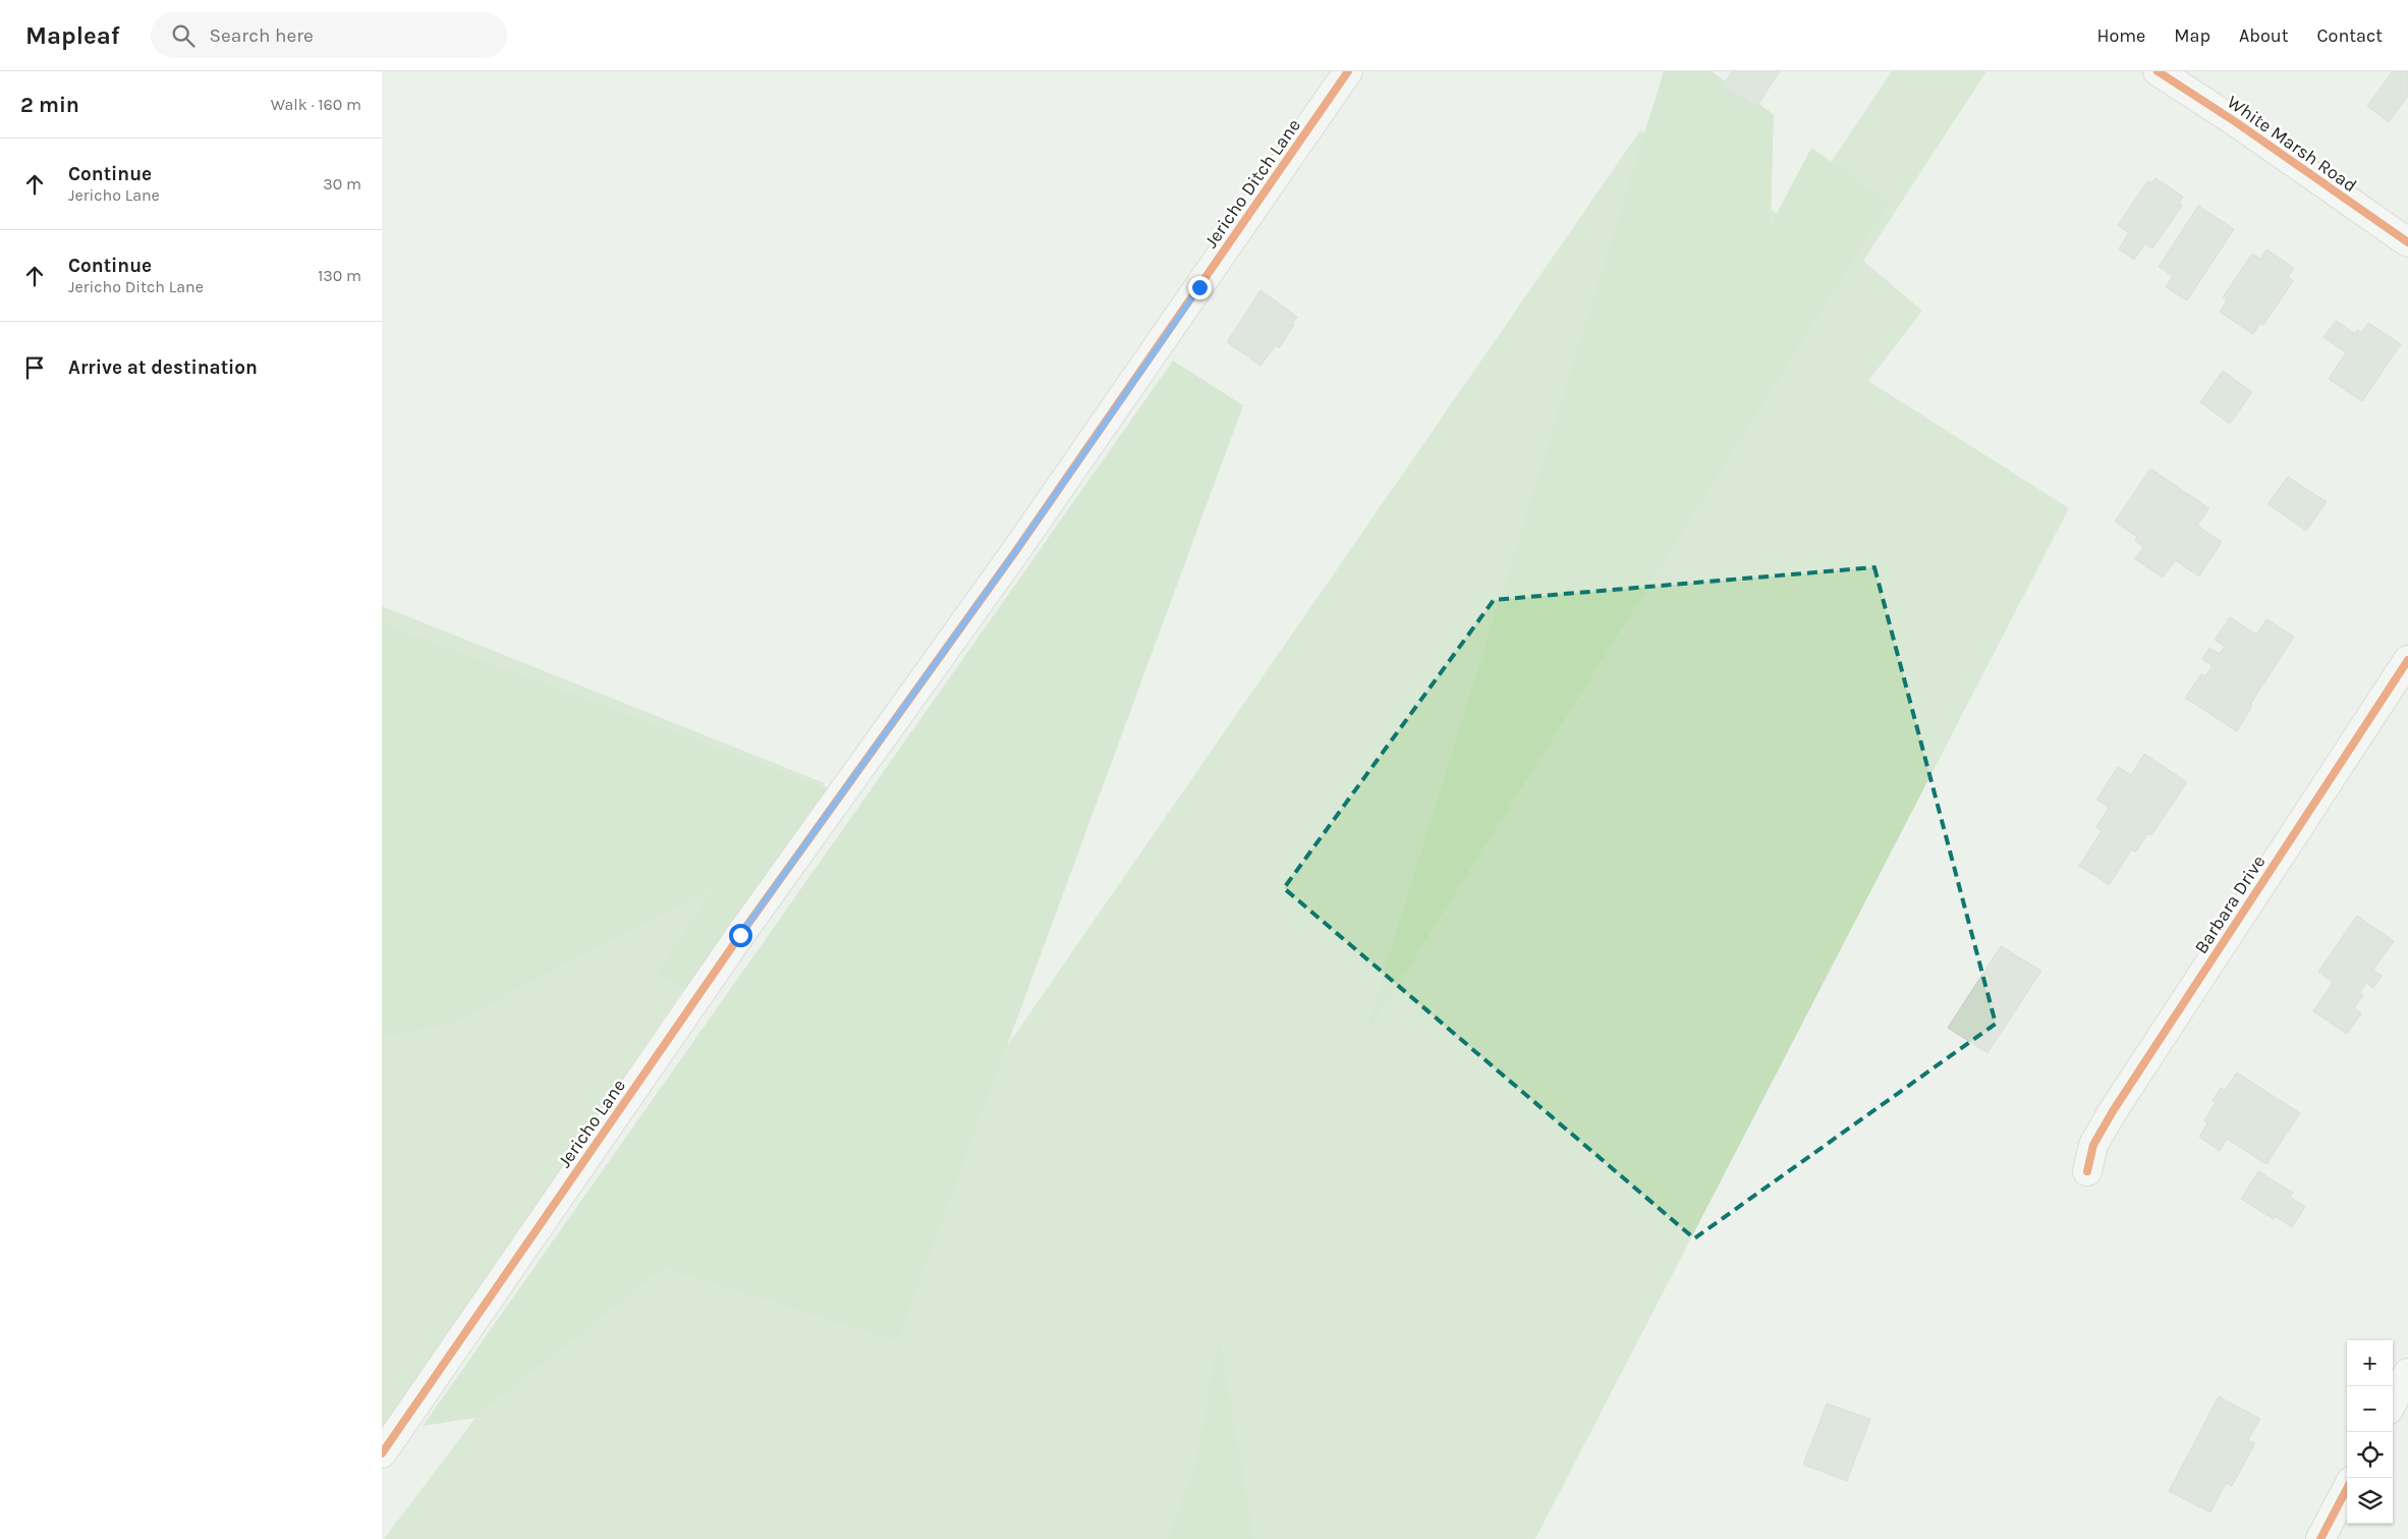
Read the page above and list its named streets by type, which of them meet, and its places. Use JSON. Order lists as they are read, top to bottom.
{
  "streets": {
    "street": [
      "White Marsh Road",
      "Jericho Ditch Lane",
      "Barbara Drive",
      "Jericho Lane"
    ]
  },
  "crossings": [
    ["Jericho Ditch Lane", "Jericho Lane"]
  ],
  "page": {
    "header": "Mapleaf",
    "search": "Search here",
    "nav": [
      "Home",
      "Map",
      "About",
      "Contact"
    ],
    "heading": ["2 min", "Walk · 160 m"],
    "list": [
      ["Continue", "Jericho Lane", "30 m"],
      ["Continue", "Jericho Ditch Lane", "130 m"],
      "Arrive at destination"
    ],
    "map_buttons": ["+", "−"]
  }
}
